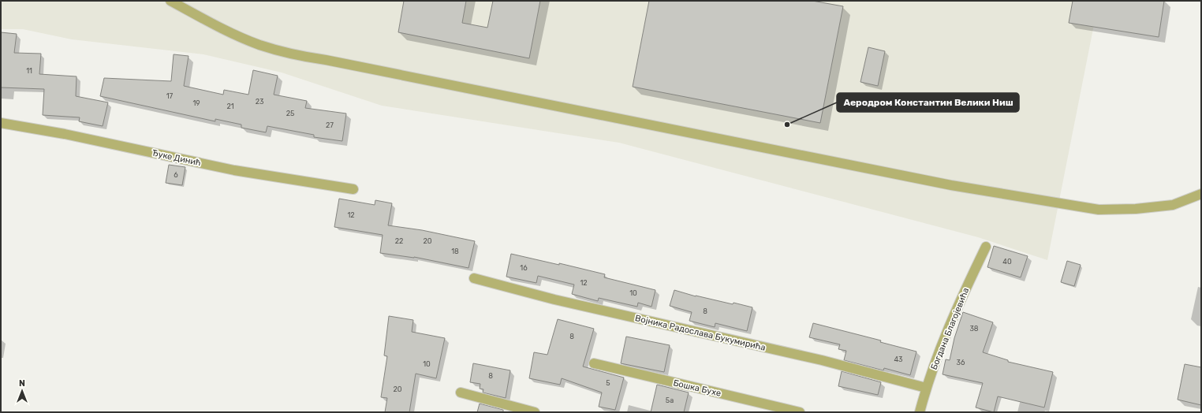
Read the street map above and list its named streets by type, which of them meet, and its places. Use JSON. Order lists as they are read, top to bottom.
{
  "streets": {
    "street": [
      "Ђуке Динић",
      "Богдана Благојевића",
      "Војника Радослава Букумирића",
      "Бошка Бухе"
    ]
  },
  "crossings": [
    ["Богдана Благојевића", "Војника Радослава Букумирића"]
  ],
  "places": ["Аеродром Константин Велики Ниш"],
  "house_numbers": [
    "11",
    "17",
    "23",
    "19",
    "21",
    "25",
    "27",
    "6",
    "12",
    "22",
    "20",
    "18",
    "40",
    "16",
    "12",
    "10",
    "8",
    "38",
    "8",
    "43",
    "36",
    "10",
    "8",
    "5",
    "20",
    "5a"
  ],
  "north": "top"
}
